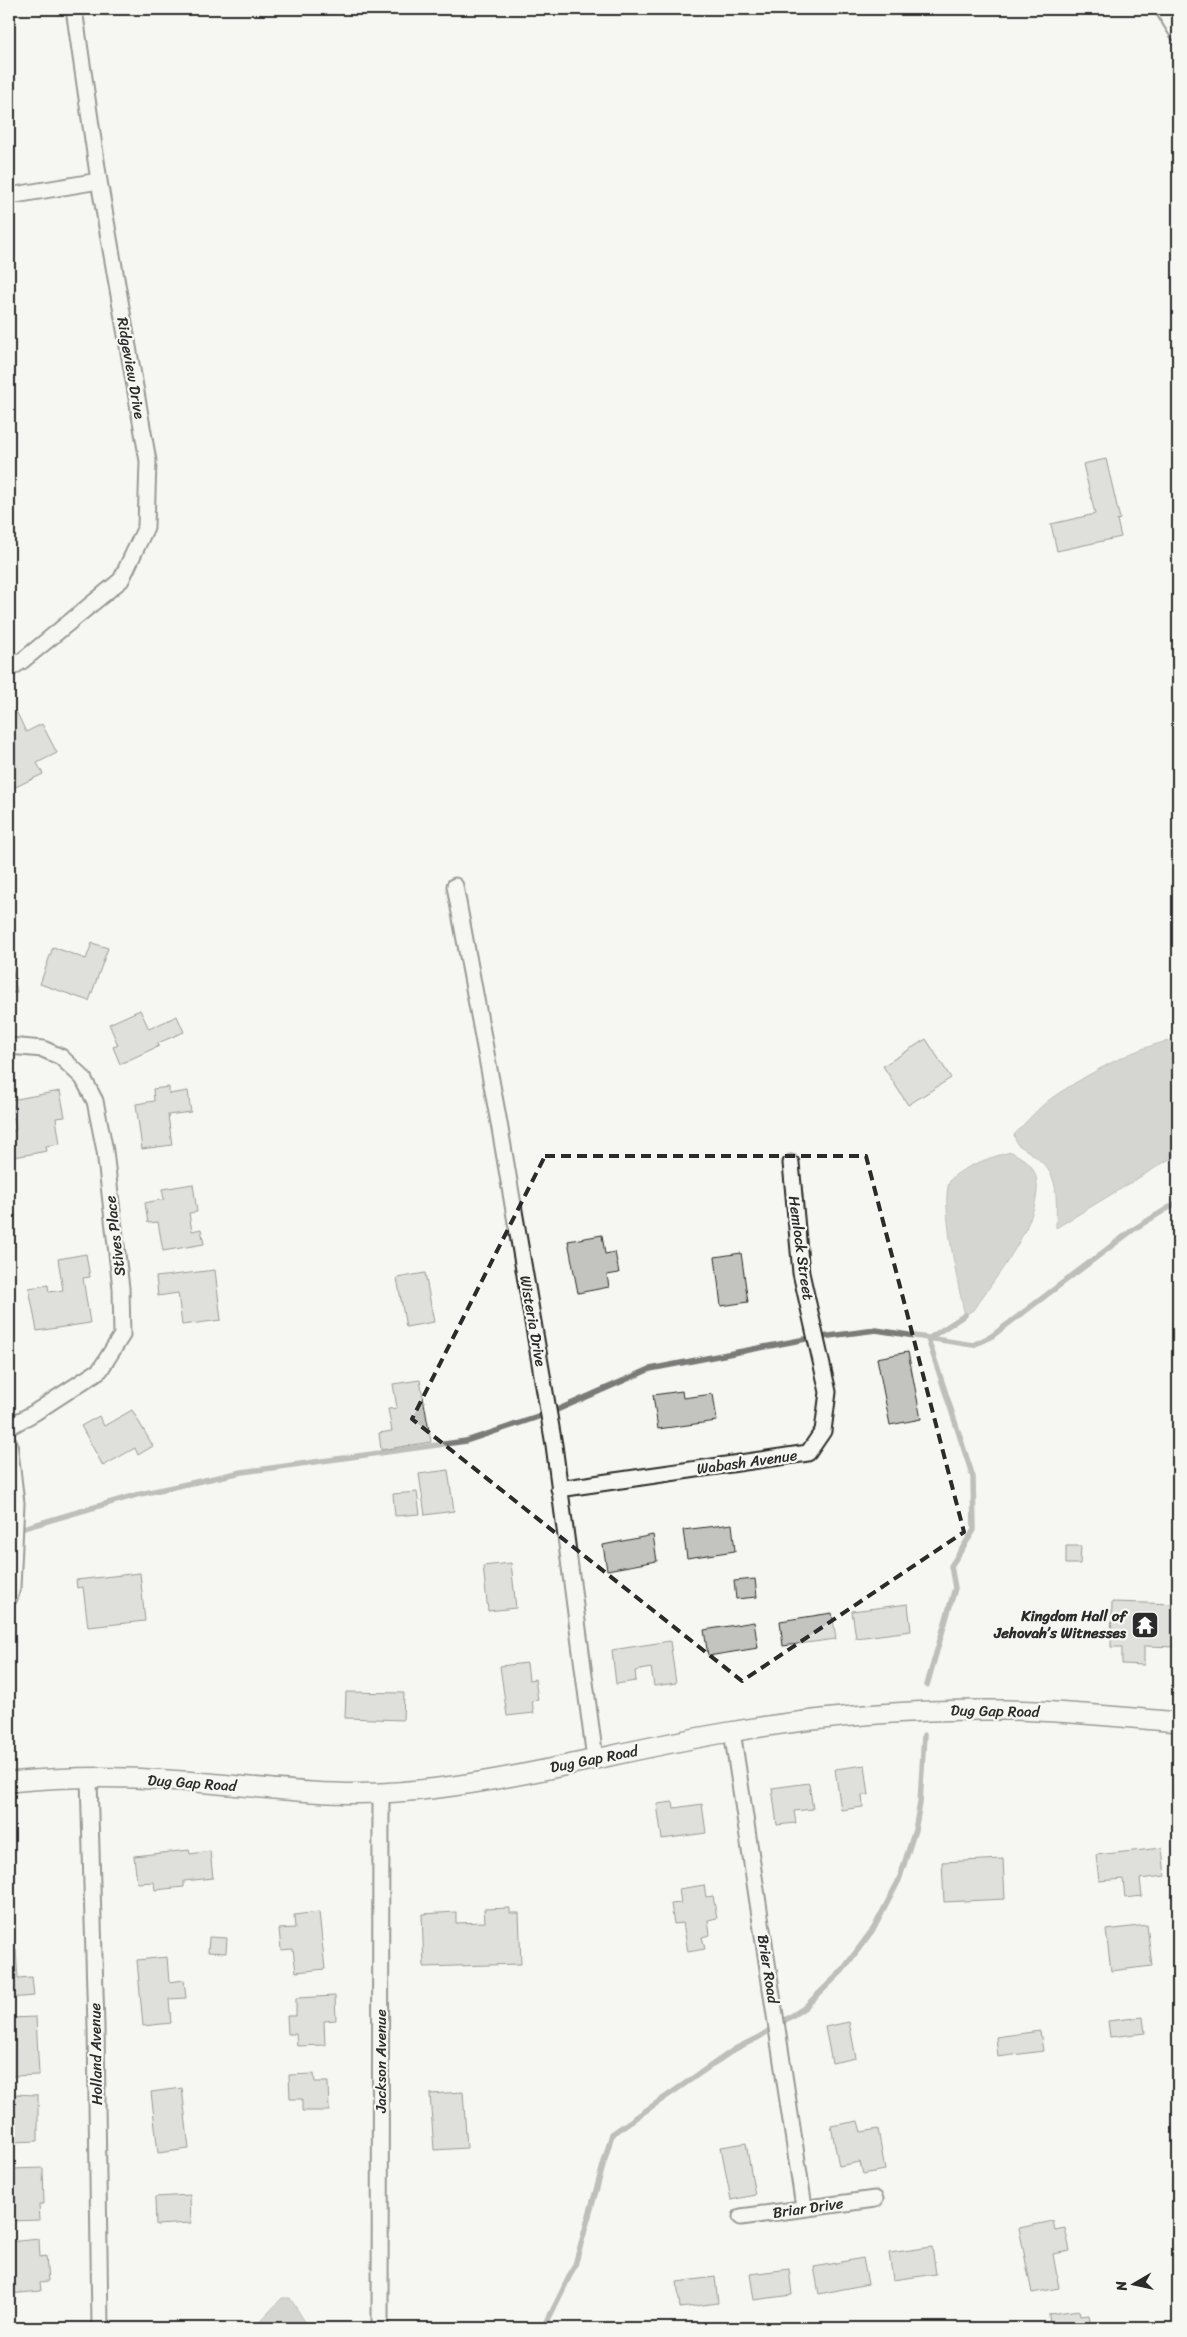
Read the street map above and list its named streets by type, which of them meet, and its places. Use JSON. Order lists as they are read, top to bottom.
{
  "streets": {
    "street": [
      "Ridgeview Drive",
      "Stives Place",
      "Hemlock Street",
      "Wisteria Drive",
      "Wabash Avenue",
      "Dug Gap Road",
      "Brier Road",
      "Holland Avenue",
      "Jackson Avenue",
      "Briar Drive"
    ]
  },
  "crossings": [
    ["Hemlock Street", "Wabash Avenue"],
    ["Wisteria Drive", "Wabash Avenue"],
    ["Wisteria Drive", "Dug Gap Road"],
    ["Dug Gap Road", "Brier Road"],
    ["Dug Gap Road", "Holland Avenue"],
    ["Dug Gap Road", "Jackson Avenue"],
    ["Brier Road", "Briar Drive"]
  ],
  "places": {
    "temple": ["Kingdom Hall of Jehovah’s Witnesses"]
  },
  "north": "left"
}
